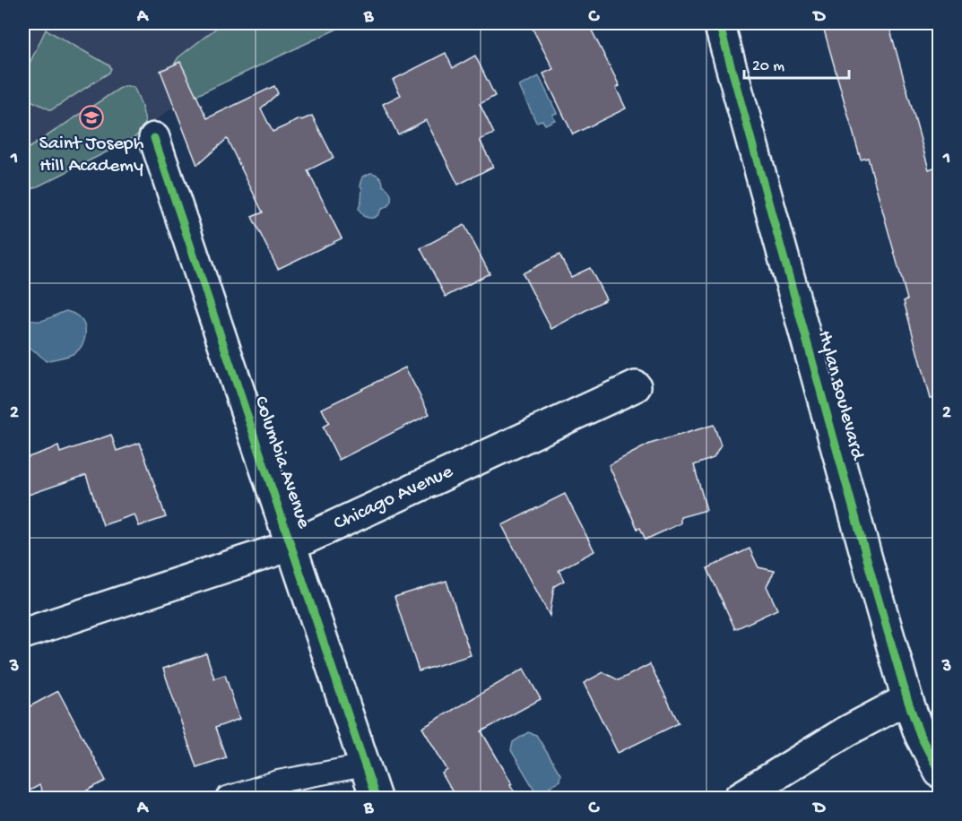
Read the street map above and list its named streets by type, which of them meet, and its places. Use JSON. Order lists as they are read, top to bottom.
{
  "streets": {
    "street": ["Hylan Boulevard", "Columbia Avenue", "Chicago Avenue"]
  },
  "crossings": [
    ["Columbia Avenue", "Chicago Avenue"]
  ],
  "places": {
    "school or university": ["Saint Joseph Hill Academy"]
  },
  "scale_bar": "20 m",
  "grid": {
    "columns": [
      "A",
      "B",
      "C",
      "D"
    ],
    "rows": ["1", "2", "3"]
  }
}
